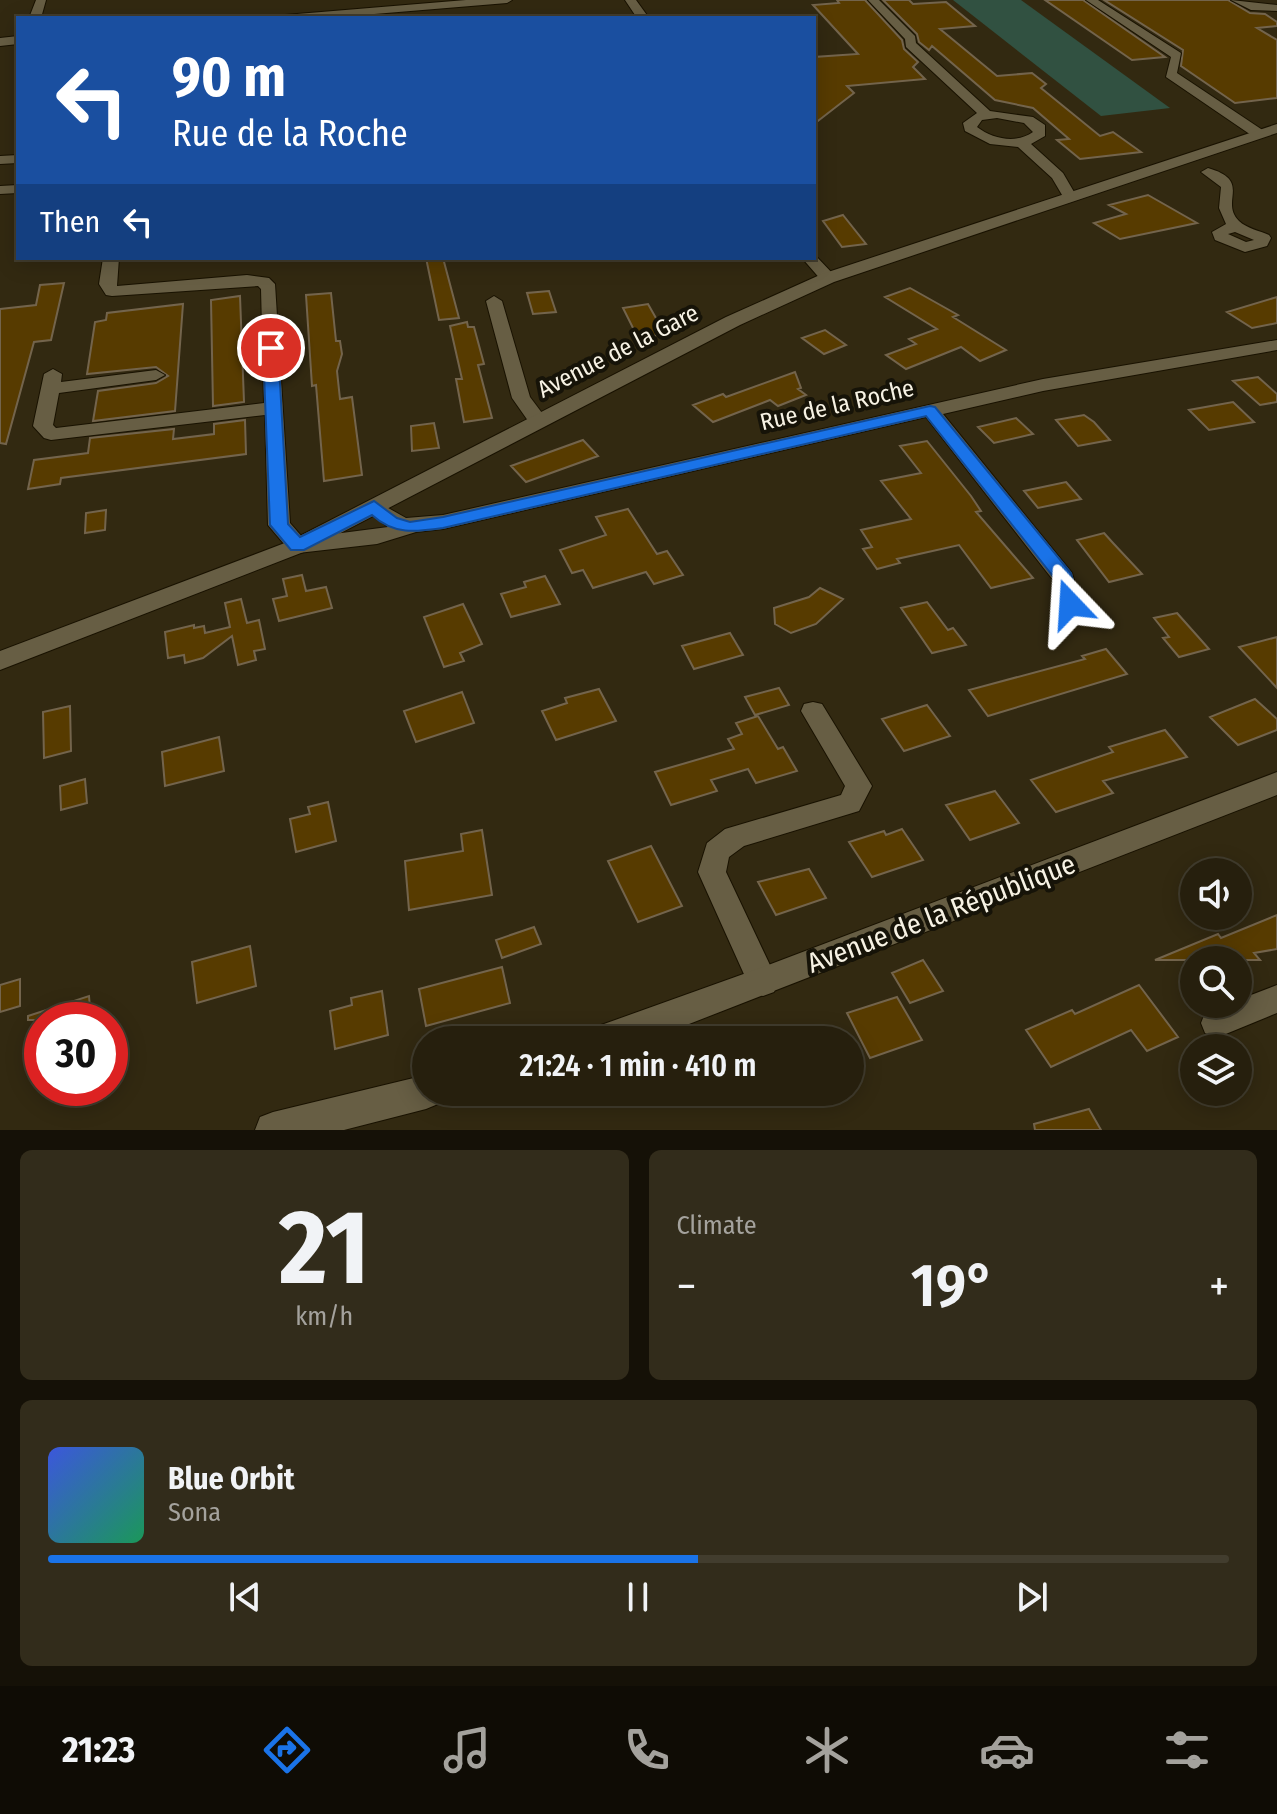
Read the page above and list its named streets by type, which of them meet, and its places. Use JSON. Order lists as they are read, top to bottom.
{
  "streets": {
    "street": ["Avenue de la Gare", "Rue de la Roche", "Avenue de la République"]
  },
  "crossings": [
    ["Avenue de la Gare", "Rue de la Roche"]
  ],
  "page": {
    "turn": ["90 m", "Rue de la Roche"],
    "then": "Then",
    "limit": "30",
    "trip": "21:24 · 1 min · 410 m",
    "tile": [
      ["21", "km/h"],
      "Climate"
    ],
    "heat": ["−", "19°", "+"],
    "song": ["Blue Orbit", "Sona"],
    "tabs": "21:23"
  }
}
